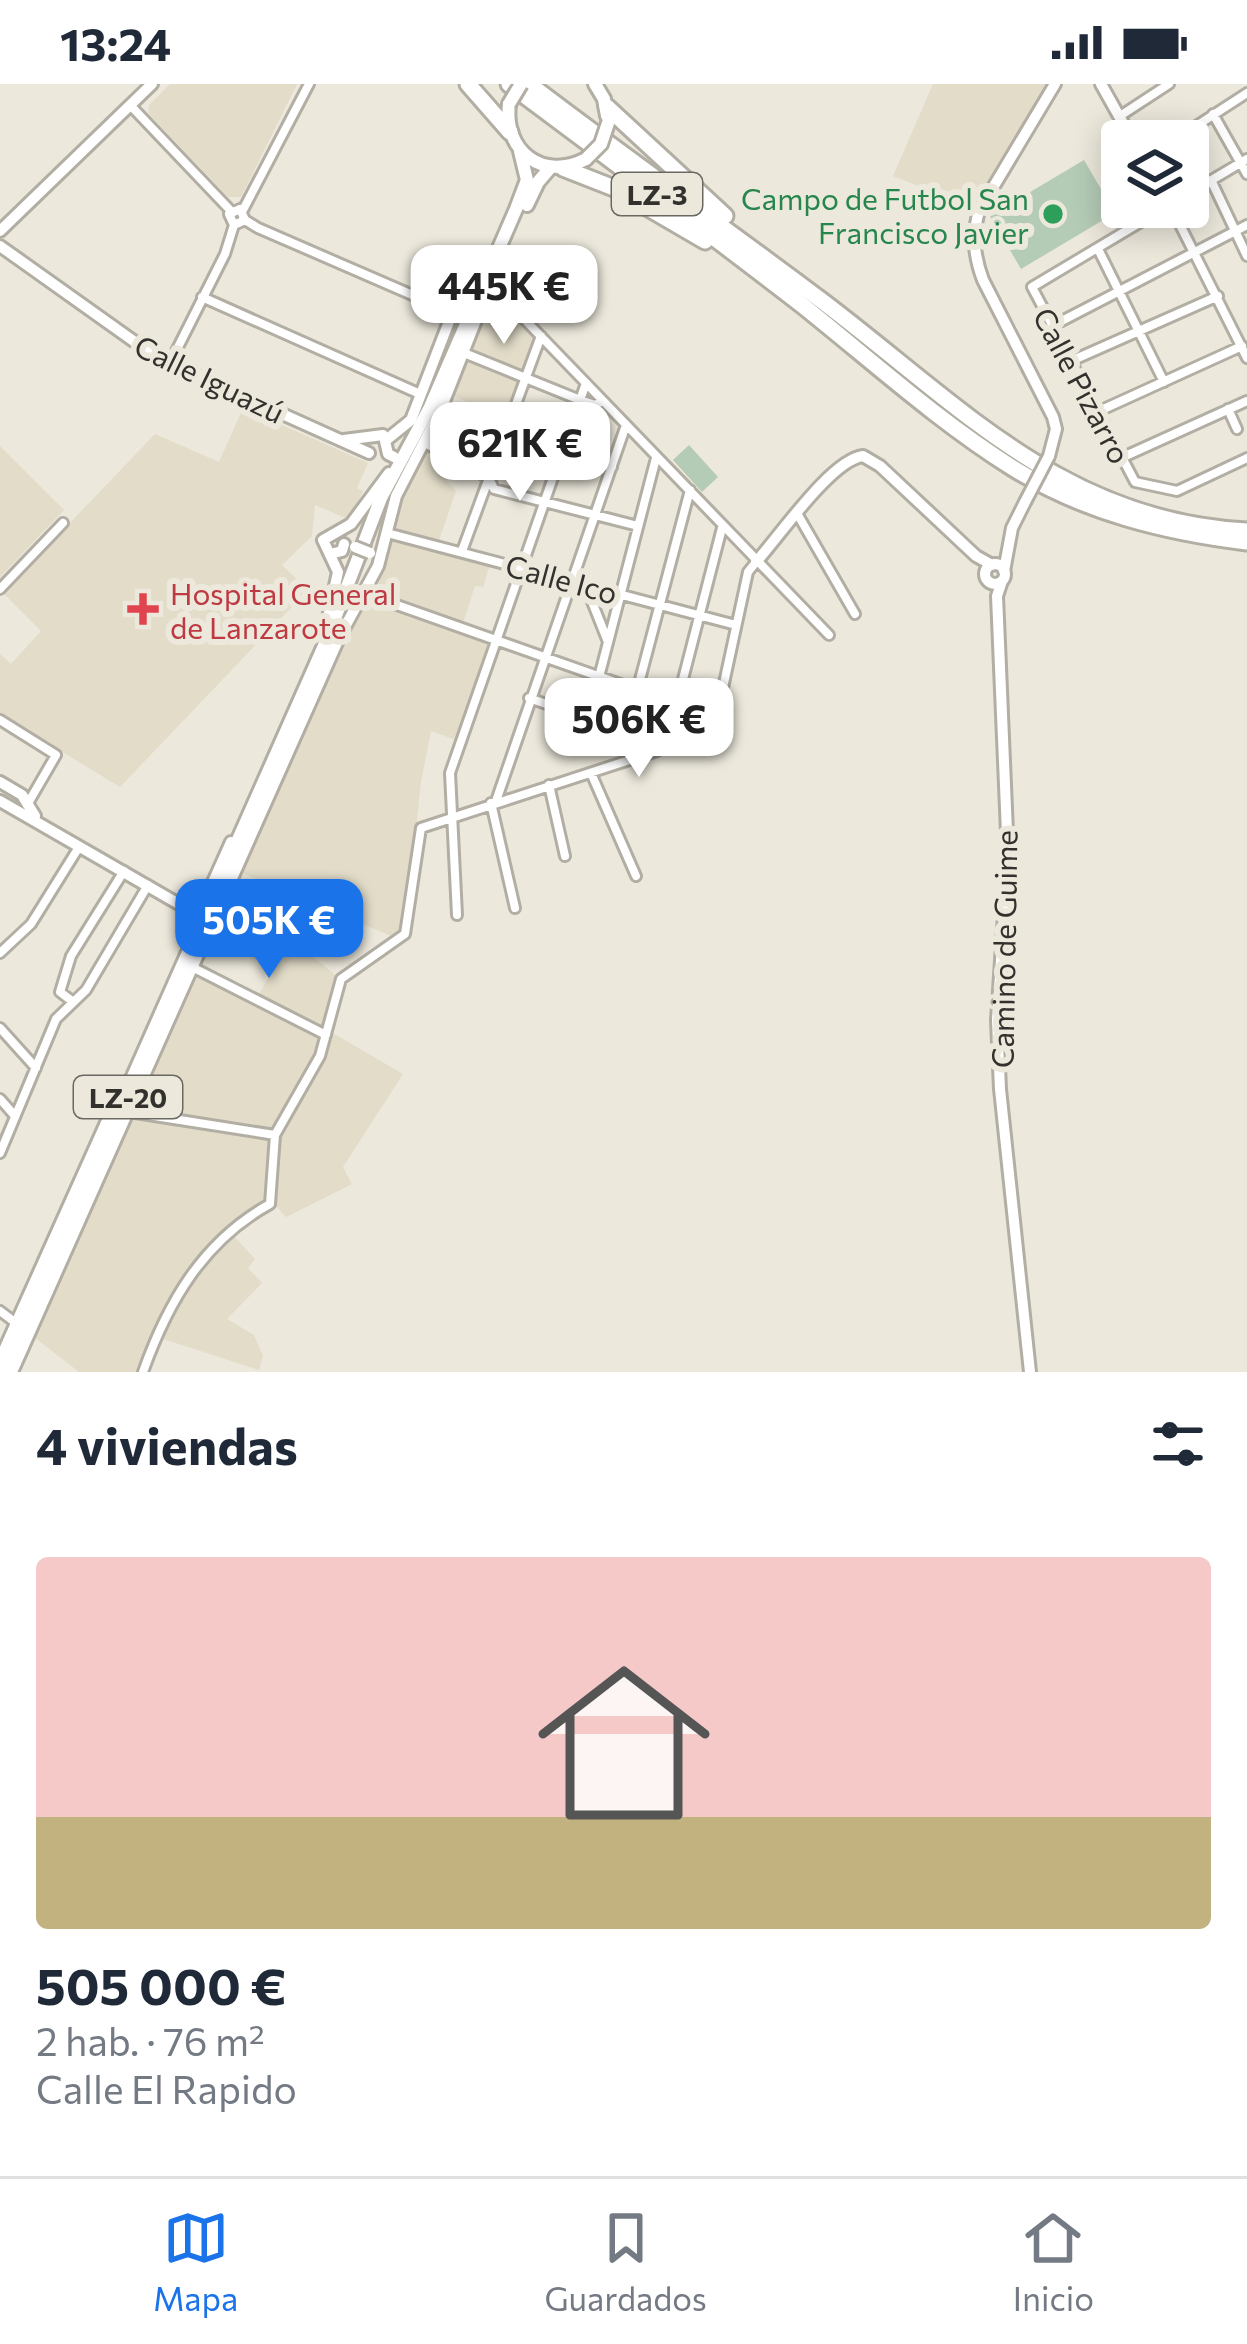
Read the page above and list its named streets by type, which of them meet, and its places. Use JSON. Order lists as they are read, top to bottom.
{
  "streets": {
    "highway": ["LZ-3"],
    "main road": ["LZ-20"],
    "street": [
      "Calle Iguazú",
      "Calle Pizarro",
      "Calle Ico",
      "Camino de Guime"
    ]
  },
  "crossings": [
    ["LZ-3", "LZ-20"]
  ],
  "places": {
    "other": ["Campo de Futbol San Francisco Javier"],
    "health": ["Hospital General de Lanzarote"]
  },
  "page": {
    "status": "13:24",
    "price": [
      "445K €",
      "621K €",
      "506K €",
      "505K €"
    ],
    "heading": "4 viviendas",
    "list": [
      {
        "name": "505 000 €",
        "note": "2 hab. · 76 m² · Calle El Rapido"
      }
    ],
    "tabs": ["Mapa", "Guardados", "Inicio"]
  }
}
